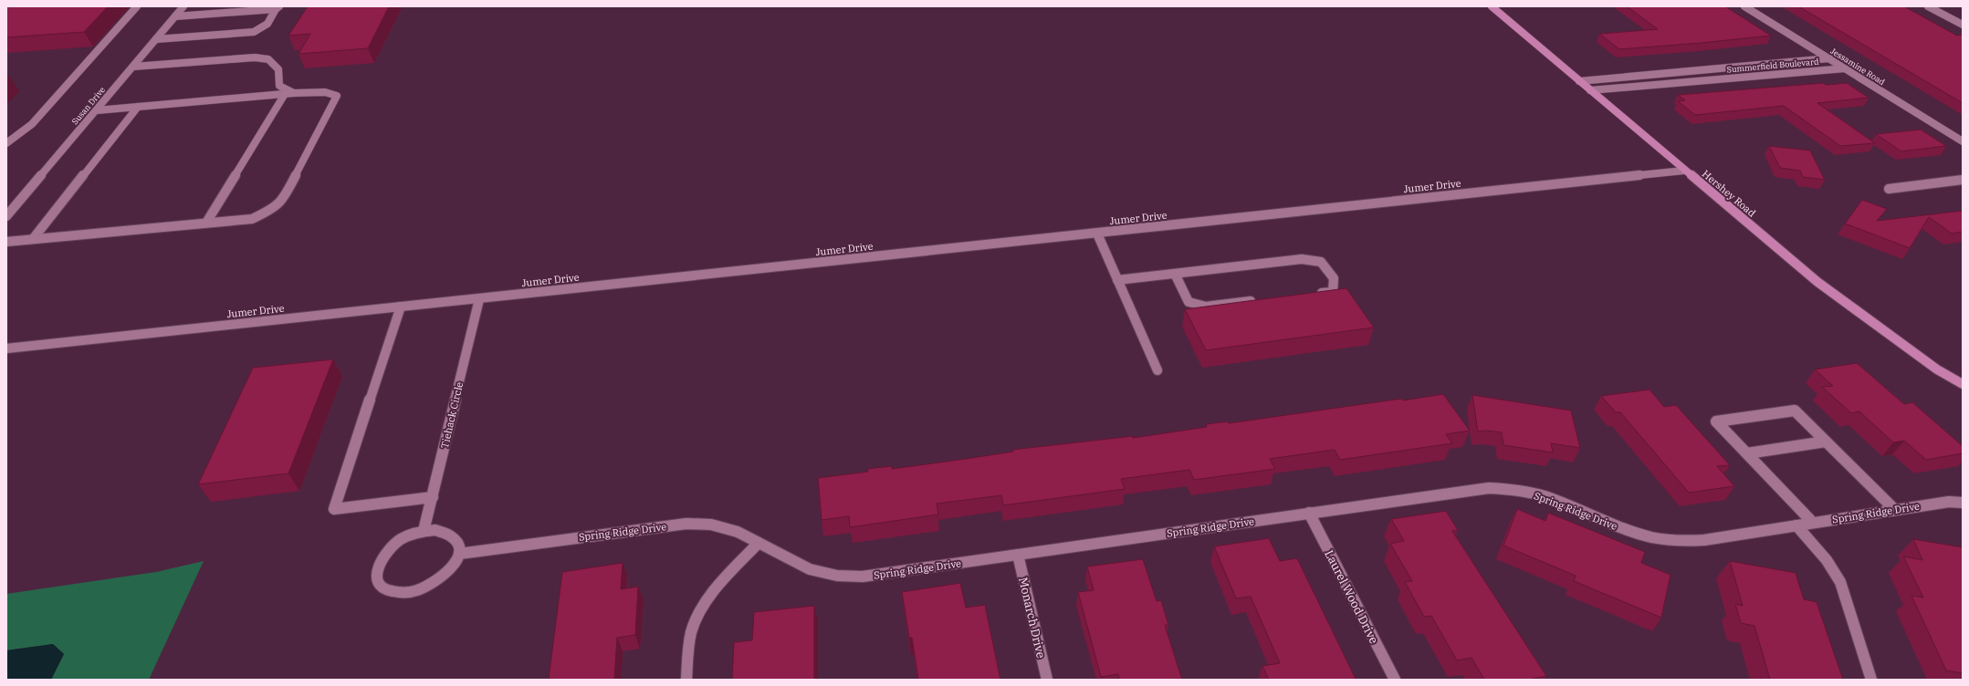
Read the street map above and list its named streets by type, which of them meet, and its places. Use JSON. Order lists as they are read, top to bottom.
{
  "streets": {
    "main road": ["Hershey Road"],
    "street": [
      "Summerfield Boulevard",
      "Jessamine Road",
      "Susan Drive",
      "Jumer Drive",
      "Tiehack Circle",
      "Spring Ridge Drive",
      "Laurel Wood Drive",
      "Monarch Drive"
    ]
  },
  "crossings": [
    ["Summerfield Boulevard", "Jessamine Road"],
    ["Summerfield Boulevard", "Hershey Road"],
    ["Jumer Drive", "Hershey Road"],
    ["Jumer Drive", "Tiehack Circle"],
    ["Tiehack Circle", "Spring Ridge Drive"],
    ["Spring Ridge Drive", "Laurel Wood Drive"],
    ["Spring Ridge Drive", "Monarch Drive"]
  ]
}
